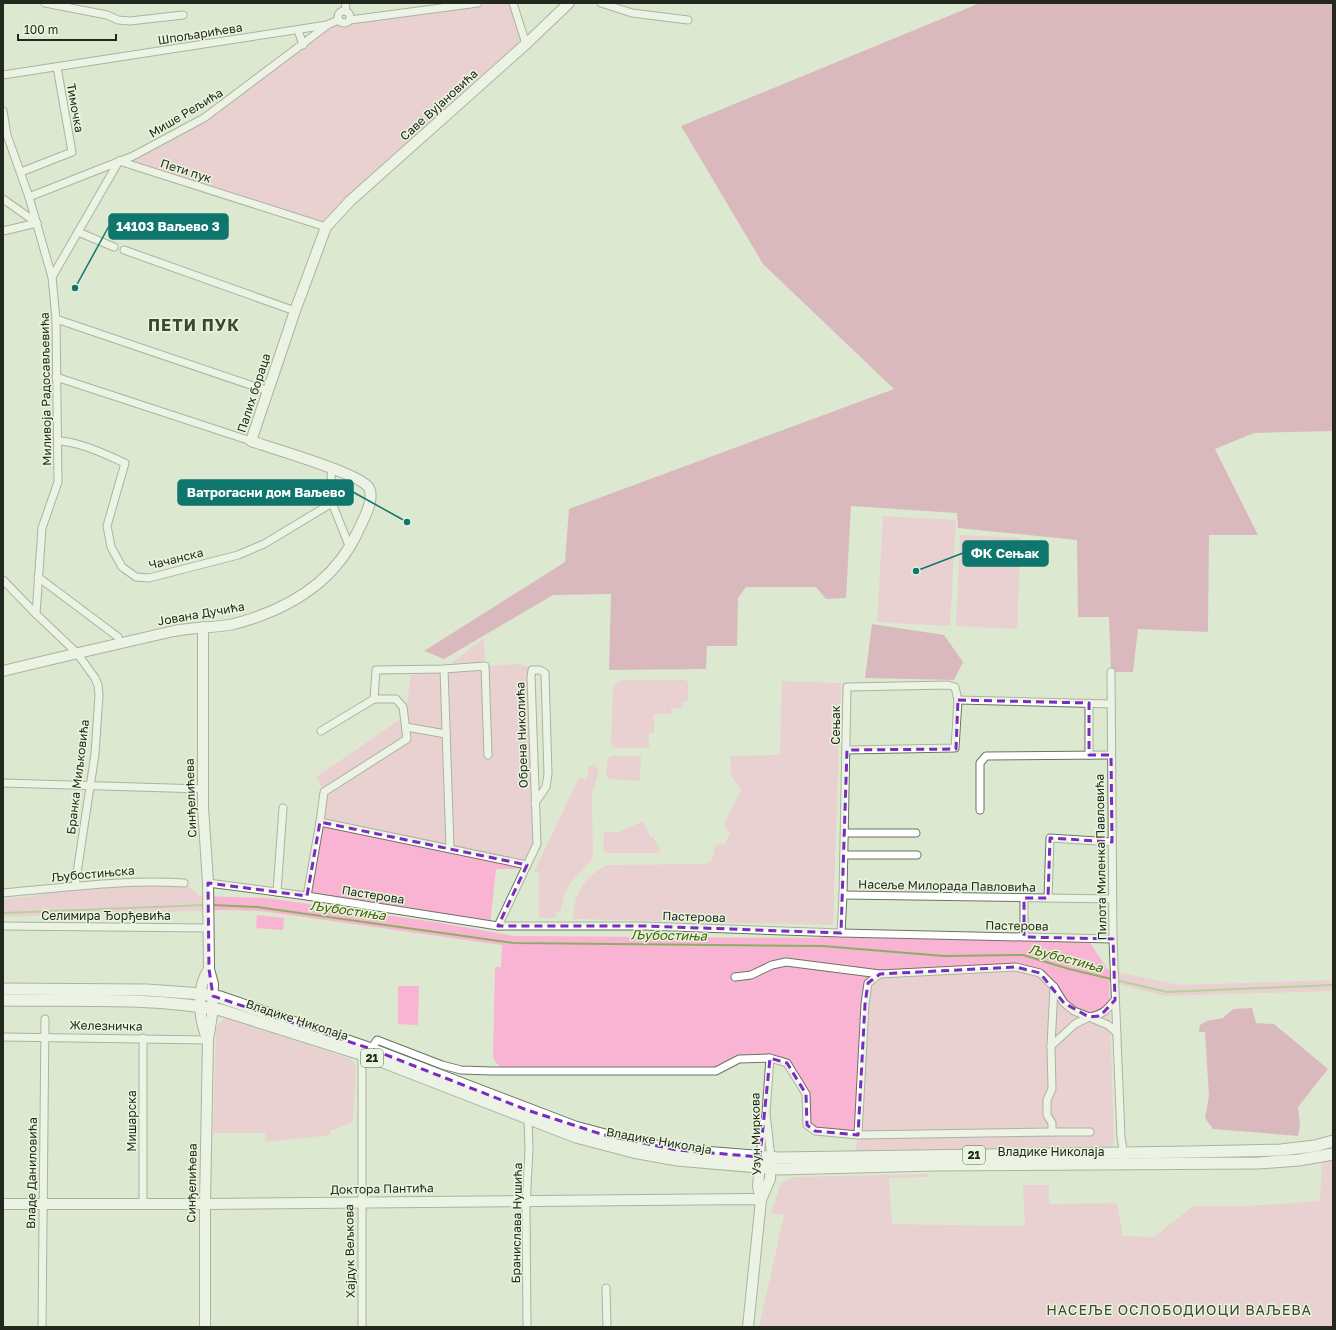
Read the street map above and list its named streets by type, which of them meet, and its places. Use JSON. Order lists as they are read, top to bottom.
{
  "streets": {
    "main road": ["Владике Николаја", "21"],
    "street": [
      "Шпољарићева",
      "Саве Вујановића",
      "Тимочка",
      "Мише Рељића",
      "Пети пук",
      "Миливоја Радосављевића",
      "Палих бораца",
      "Чачанска",
      "Јована Дучића",
      "Сењак",
      "Обрена Николића",
      "Бранка Миљковића",
      "Синђелићева",
      "Пилота Миленка Павловића",
      "Љубостињска",
      "Насеље Милорада Павловића",
      "Пастерова",
      "Селимира Ђорђевића",
      "Железничка",
      "Мишарска",
      "Узун Миркова",
      "Владе Даниловића",
      "Доктора Пантића",
      "Бранислава Нушића",
      "Хајдук Вељкова"
    ]
  },
  "crossings": [
    ["Шпољарићева", "Тимочка"],
    ["Шпољарићева", "Мише Рељића"],
    ["Саве Вујановића", "Пети пук"],
    ["Саве Вујановића", "Палих бораца"],
    ["Тимочка", "Миливоја Радосављевића"],
    ["Мише Рељића", "Пети пук"],
    ["Мише Рељића", "Миливоја Радосављевића"],
    ["Пети пук", "Палих бораца"],
    ["Миливоја Радосављевића", "Чачанска"],
    ["Палих бораца", "Јована Дучића"],
    ["Јована Дучића", "Бранка Миљковића"],
    ["Јована Дучића", "Синђелићева"],
    ["Сењак", "Насеље Милорада Павловића"],
    ["Обрена Николића", "Пастерова"],
    ["Бранка Миљковића", "Љубостињска"],
    ["Синђелићева", "Пастерова"],
    ["Синђелићева", "Селимира Ђорђевића"],
    ["Синђелићева", "Владике Николаја"],
    ["Синђелићева", "Железничка"],
    ["Синђелићева", "21"],
    ["Синђелићева", "Доктора Пантића"],
    ["Пилота Миленка Павловића", "Насеље Милорада Павловића"],
    ["Пилота Миленка Павловића", "Пастерова"],
    ["Пилота Миленка Павловића", "Владике Николаја"],
    ["Владике Николаја", "21"],
    ["Владике Николаја", "Узун Миркова"],
    ["Владике Николаја", "Бранислава Нушића"],
    ["Владике Николаја", "Хајдук Вељкова"],
    ["Железничка", "Мишарска"],
    ["Железничка", "Владе Даниловића"],
    ["Мишарска", "Доктора Пантића"],
    ["Узун Миркова", "Доктора Пантића"],
    ["Владе Даниловића", "Доктора Пантића"],
    ["Доктора Пантића", "Бранислава Нушића"],
    ["Доктора Пантића", "Хајдук Вељкова"]
  ],
  "districts": ["ПЕТИ ПУК", "НАСЕЉЕ ОСЛОБОДИОЦИ ВАЉЕВА"],
  "water": ["Љубостиња"],
  "places": ["14103 Ваљево 3", "Ватрогасни дом Ваљево", "ФК Сењак"],
  "scale_bar": "100 m"
}
